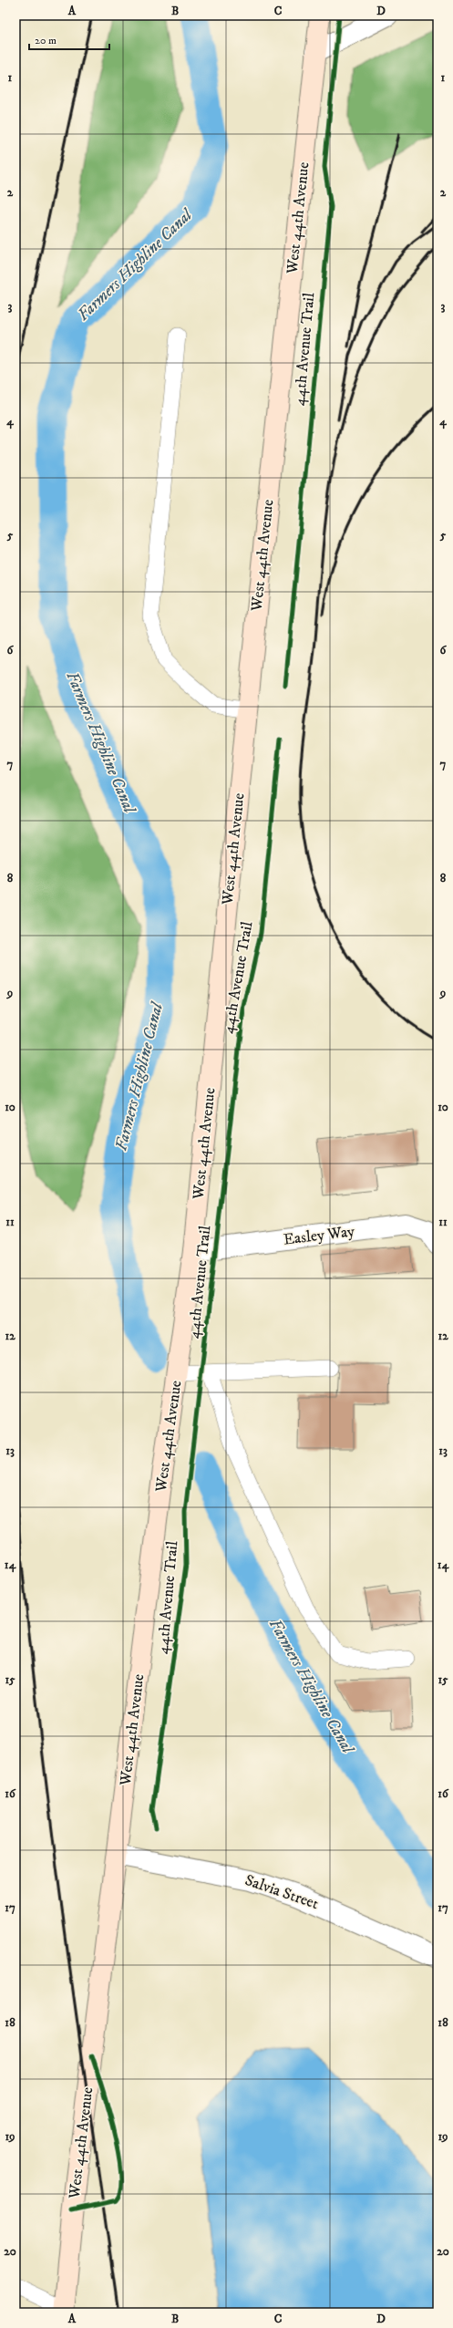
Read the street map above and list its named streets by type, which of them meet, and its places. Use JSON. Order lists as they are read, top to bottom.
{
  "streets": {
    "street": ["West 44th Avenue", "Easley Way", "Salvia Street"],
    "cycle path": ["44th Avenue Trail"]
  },
  "crossings": [
    ["West 44th Avenue", "Easley Way"],
    ["West 44th Avenue", "Salvia Street"]
  ],
  "water": ["Farmers Highline Canal"],
  "scale_bar": "20 m",
  "grid": {
    "columns": [
      "A",
      "B",
      "C",
      "D"
    ],
    "rows": [
      "1",
      "2",
      "3",
      "4",
      "5",
      "6",
      "7",
      "8",
      "9",
      "10",
      "11",
      "12",
      "13",
      "14",
      "15",
      "16",
      "17",
      "18",
      "19",
      "20"
    ]
  }
}
